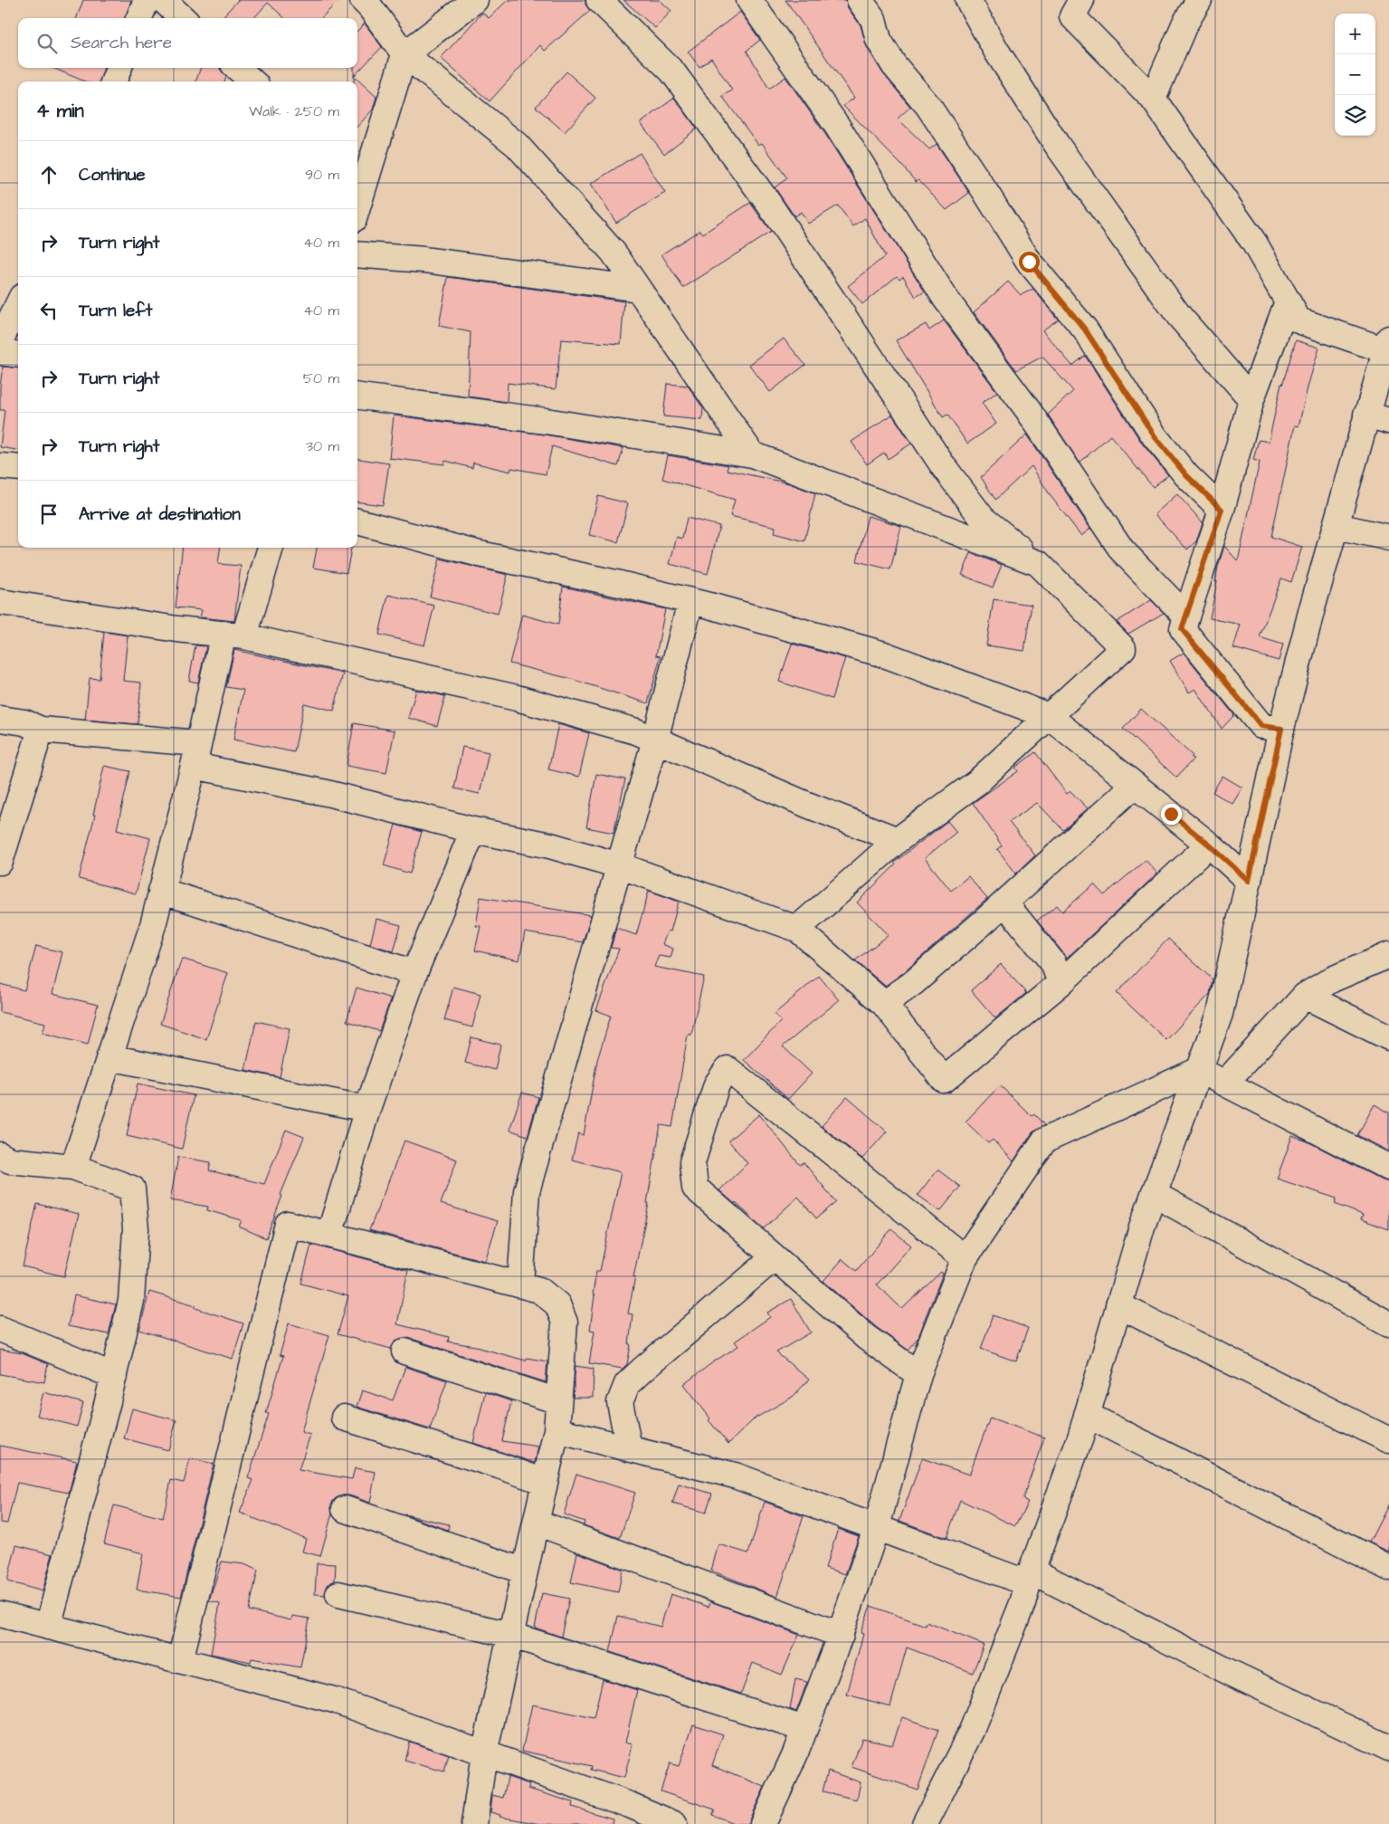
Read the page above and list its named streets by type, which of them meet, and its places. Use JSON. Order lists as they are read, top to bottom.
{
  "page": {
    "map_buttons": ["+", "−"],
    "search": "Search here",
    "heading": ["4 min", "Walk · 250 m"],
    "list": [
      ["Continue", "90 m"],
      ["Turn right", "40 m"],
      ["Turn left", "40 m"],
      ["Turn right", "50 m"],
      ["Turn right", "30 m"],
      "Arrive at destination"
    ]
  }
}
